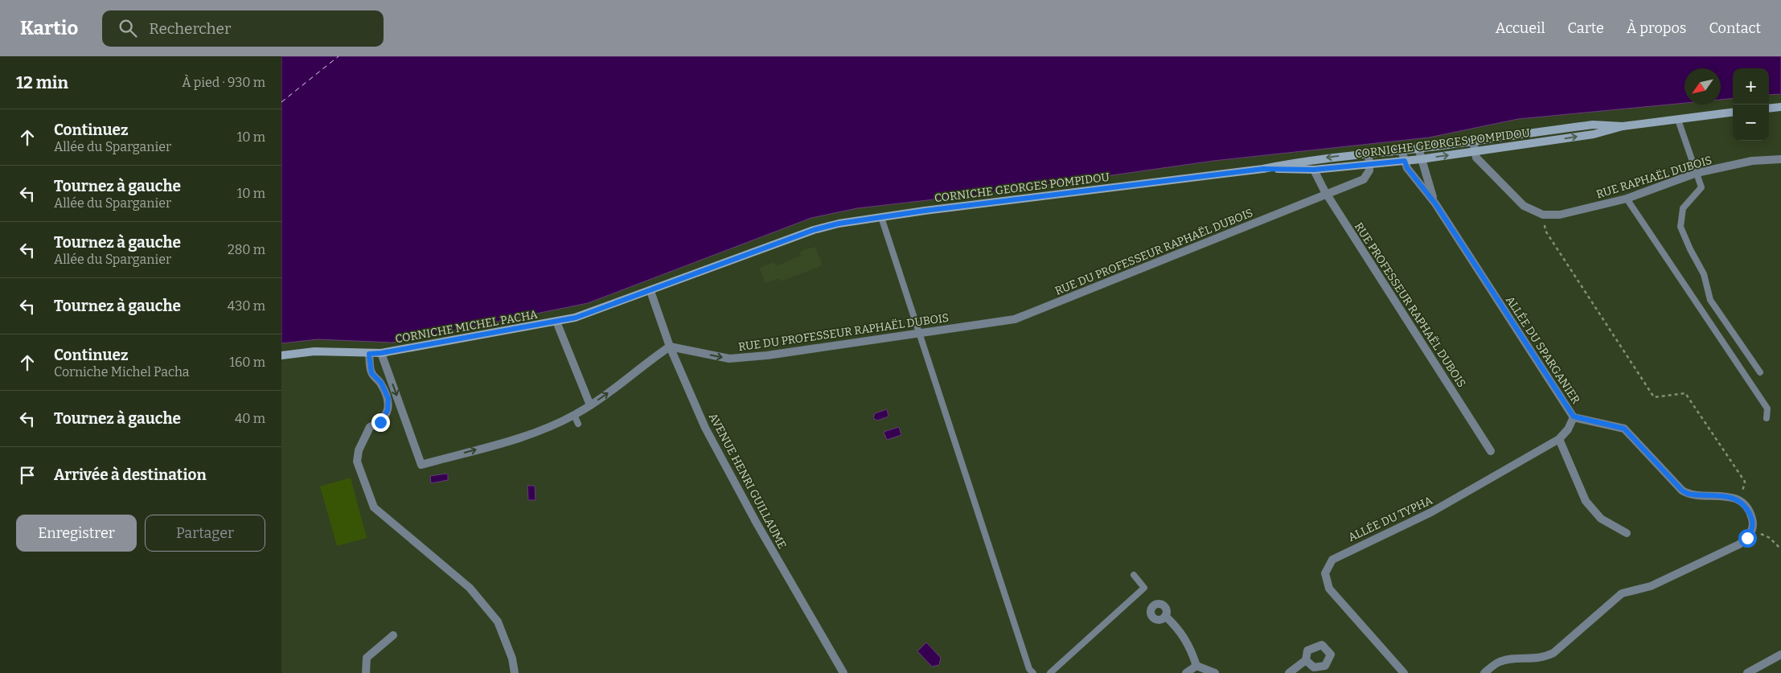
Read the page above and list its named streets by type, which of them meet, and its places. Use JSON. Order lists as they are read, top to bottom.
{
  "streets": {
    "main road": ["CORNICHE GEORGES POMPIDOU", "CORNICHE MICHEL PACHA"],
    "street": [
      "RUE RAPHAËL DUBOIS",
      "RUE DU PROFESSEUR RAPHAËL DUBOIS",
      "RUE PROFESSEUR RAPHAËL DUBOIS",
      "ALLÉE DU SPARGANIER",
      "AVENUE HENRI GUILLAUME",
      "ALLÉE DU TYPHA"
    ]
  },
  "crossings": [
    ["CORNICHE GEORGES POMPIDOU", "RUE DU PROFESSEUR RAPHAËL DUBOIS"],
    ["CORNICHE GEORGES POMPIDOU", "RUE PROFESSEUR RAPHAËL DUBOIS"],
    ["CORNICHE GEORGES POMPIDOU", "CORNICHE MICHEL PACHA"],
    ["CORNICHE GEORGES POMPIDOU", "ALLÉE DU SPARGANIER"],
    ["CORNICHE GEORGES POMPIDOU", "AVENUE HENRI GUILLAUME"],
    ["RUE DU PROFESSEUR RAPHAËL DUBOIS", "RUE PROFESSEUR RAPHAËL DUBOIS"],
    ["RUE DU PROFESSEUR RAPHAËL DUBOIS", "AVENUE HENRI GUILLAUME"],
    ["CORNICHE MICHEL PACHA", "AVENUE HENRI GUILLAUME"],
    ["ALLÉE DU SPARGANIER", "ALLÉE DU TYPHA"]
  ],
  "north": "bottom left",
  "page": {
    "header": "Kartio",
    "search": "Rechercher",
    "nav": [
      "Accueil",
      "Carte",
      "À propos",
      "Contact"
    ],
    "heading": ["12 min", "À pied · 930 m"],
    "map_buttons": ["+", "−"],
    "list": [
      ["Continuez", "Allée du Sparganier", "10 m"],
      ["Tournez à gauche", "Allée du Sparganier", "10 m"],
      ["Tournez à gauche", "Allée du Sparganier", "280 m"],
      ["Tournez à gauche", "430 m"],
      ["Continuez", "Corniche Michel Pacha", "160 m"],
      ["Tournez à gauche", "40 m"],
      "Arrivée à destination"
    ],
    "buttons": ["Enregistrer", "Partager"]
  }
}
